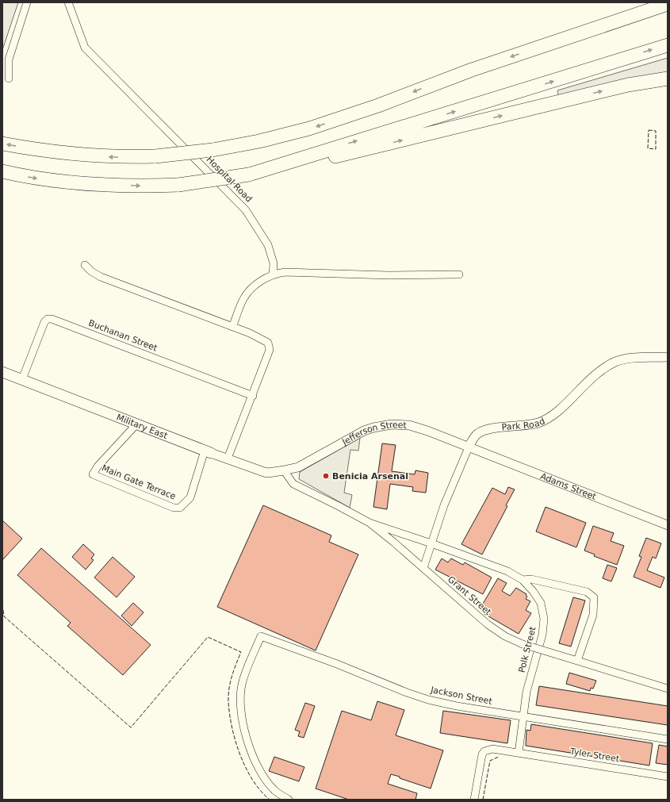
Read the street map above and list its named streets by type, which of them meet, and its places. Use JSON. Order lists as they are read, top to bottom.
{
  "streets": {
    "main road": ["Military East"],
    "street": [
      "Hospital Road",
      "Buchanan Street",
      "Park Road",
      "Jefferson Street",
      "Main Gate Terrace",
      "Adams Street",
      "Grant Street",
      "Polk Street",
      "Jackson Street",
      "Tyler Street"
    ]
  },
  "crossings": [
    ["Buchanan Street", "Military East"],
    ["Park Road", "Jefferson Street"],
    ["Park Road", "Adams Street"],
    ["Park Road", "Grant Street"],
    ["Park Road", "Polk Street"],
    ["Military East", "Jefferson Street"],
    ["Military East", "Main Gate Terrace"],
    ["Military East", "Grant Street"],
    ["Jefferson Street", "Adams Street"],
    ["Jefferson Street", "Grant Street"],
    ["Grant Street", "Polk Street"],
    ["Polk Street", "Jackson Street"],
    ["Polk Street", "Tyler Street"]
  ],
  "places": ["Benicia Arsenal"]
}
